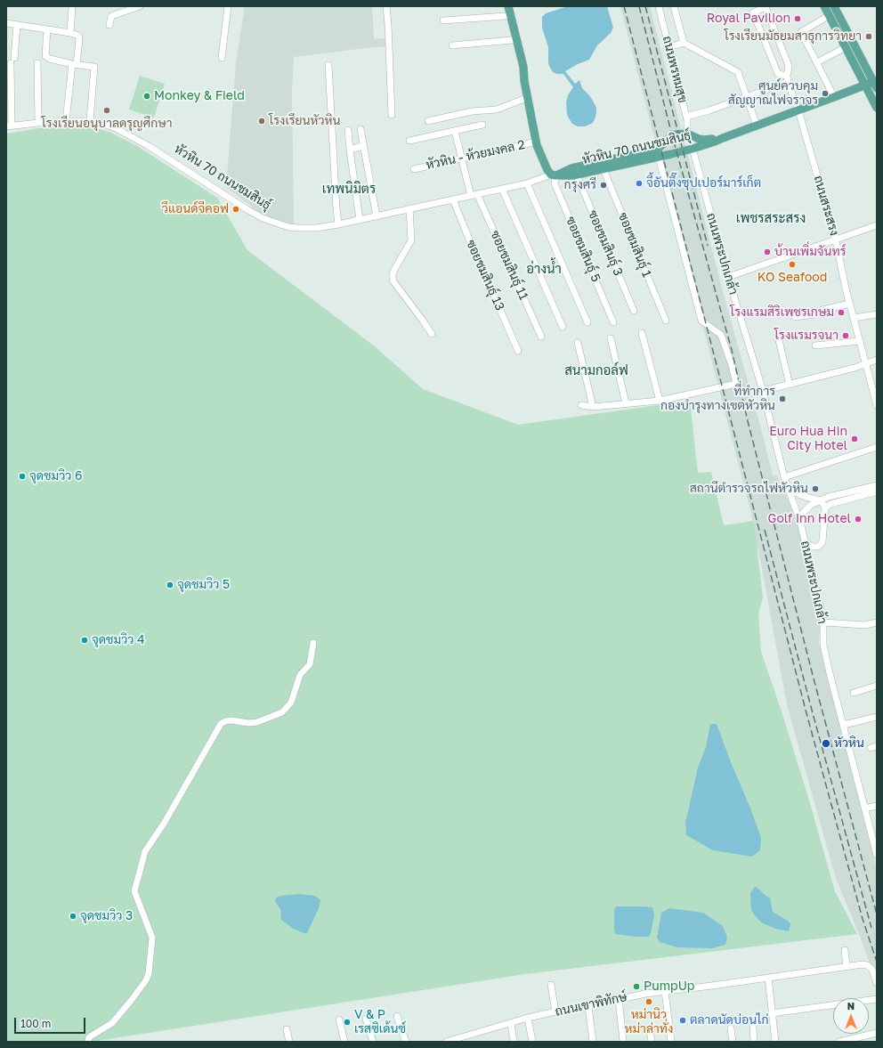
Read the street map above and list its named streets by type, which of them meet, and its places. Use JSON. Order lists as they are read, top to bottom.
{
  "streets": {
    "main road": ["หัวหิน 70 ถนนชมสินธุ์"],
    "street": [
      "ถนนพรหมสุข",
      "หัวหิน - ห้วยมงคล 2",
      "ถนนสระสรง",
      "ซอยชมสินธุ์ 3",
      "ซอยชมสินธุ์ 1",
      "ซอยชมสินธุ์ 5",
      "ถนนพระปกเกล้า",
      "ซอยชมสินธุ์ 11",
      "ซอยชมสินธุ์ 13",
      "ถนนเขาพิทักษ์"
    ]
  },
  "crossings": [
    ["ถนนพรหมสุข", "หัวหิน 70 ถนนชมสินธุ์"],
    ["ถนนพรหมสุข", "ถนนพระปกเกล้า"],
    ["หัวหิน 70 ถนนชมสินธุ์", "ถนนสระสรง"],
    ["หัวหิน 70 ถนนชมสินธุ์", "ซอยชมสินธุ์ 3"],
    ["หัวหิน 70 ถนนชมสินธุ์", "ซอยชมสินธุ์ 1"],
    ["หัวหิน 70 ถนนชมสินธุ์", "ซอยชมสินธุ์ 5"],
    ["หัวหิน 70 ถนนชมสินธุ์", "ถนนพระปกเกล้า"],
    ["หัวหิน 70 ถนนชมสินธุ์", "ซอยชมสินธุ์ 11"],
    ["หัวหิน 70 ถนนชมสินธุ์", "ซอยชมสินธุ์ 13"],
    ["หัวหิน - ห้วยมงคล 2", "ซอยชมสินธุ์ 11"]
  ],
  "districts": [
    "เทพนิมิตร",
    "เพชรสระสรง",
    "อ่างน้ำ",
    "สนามกอล์ฟ"
  ],
  "places": [
    "Royal Pavilion",
    "โรงเรียนมัธยมสาธุการวิทยา",
    "ศูนย์ควบคุม สัญญาณไฟจราจร",
    "Monkey & Field",
    "โรงเรียนอนุบาลดรุญศึกษา",
    "โรงเรียนหัวหิน",
    "จี้อันตึ๊งซุปเปอร์มาร์เก็ต",
    "กรุงศรี",
    "วีแอนด์จีคอฟ",
    "บ้านเพิ่มจันทร์",
    "KO Seafood",
    "โรงแรมสิริเพชรเกษม",
    "โรงแรมรจนา",
    "ที่ทำการ กองบำรุงทางเขตหัวหิน",
    "Euro Hua Hin City Hotel",
    "จุดชมวิว 6",
    "สถานีตำรวจรถไฟหัวหิน",
    "Golf Inn Hotel",
    "จุดชมวิว 5",
    "จุดชมวิว 4",
    "หัวหิน",
    "จุดชมวิว 3",
    "PumpUp",
    "หม่านิว หม่าล่าทั่ง",
    "ตลาดนัดบ่อนไก่",
    "V & P เรสซิเด้นซ์"
  ],
  "scale_bar": "100 m",
  "north": "top"
}
